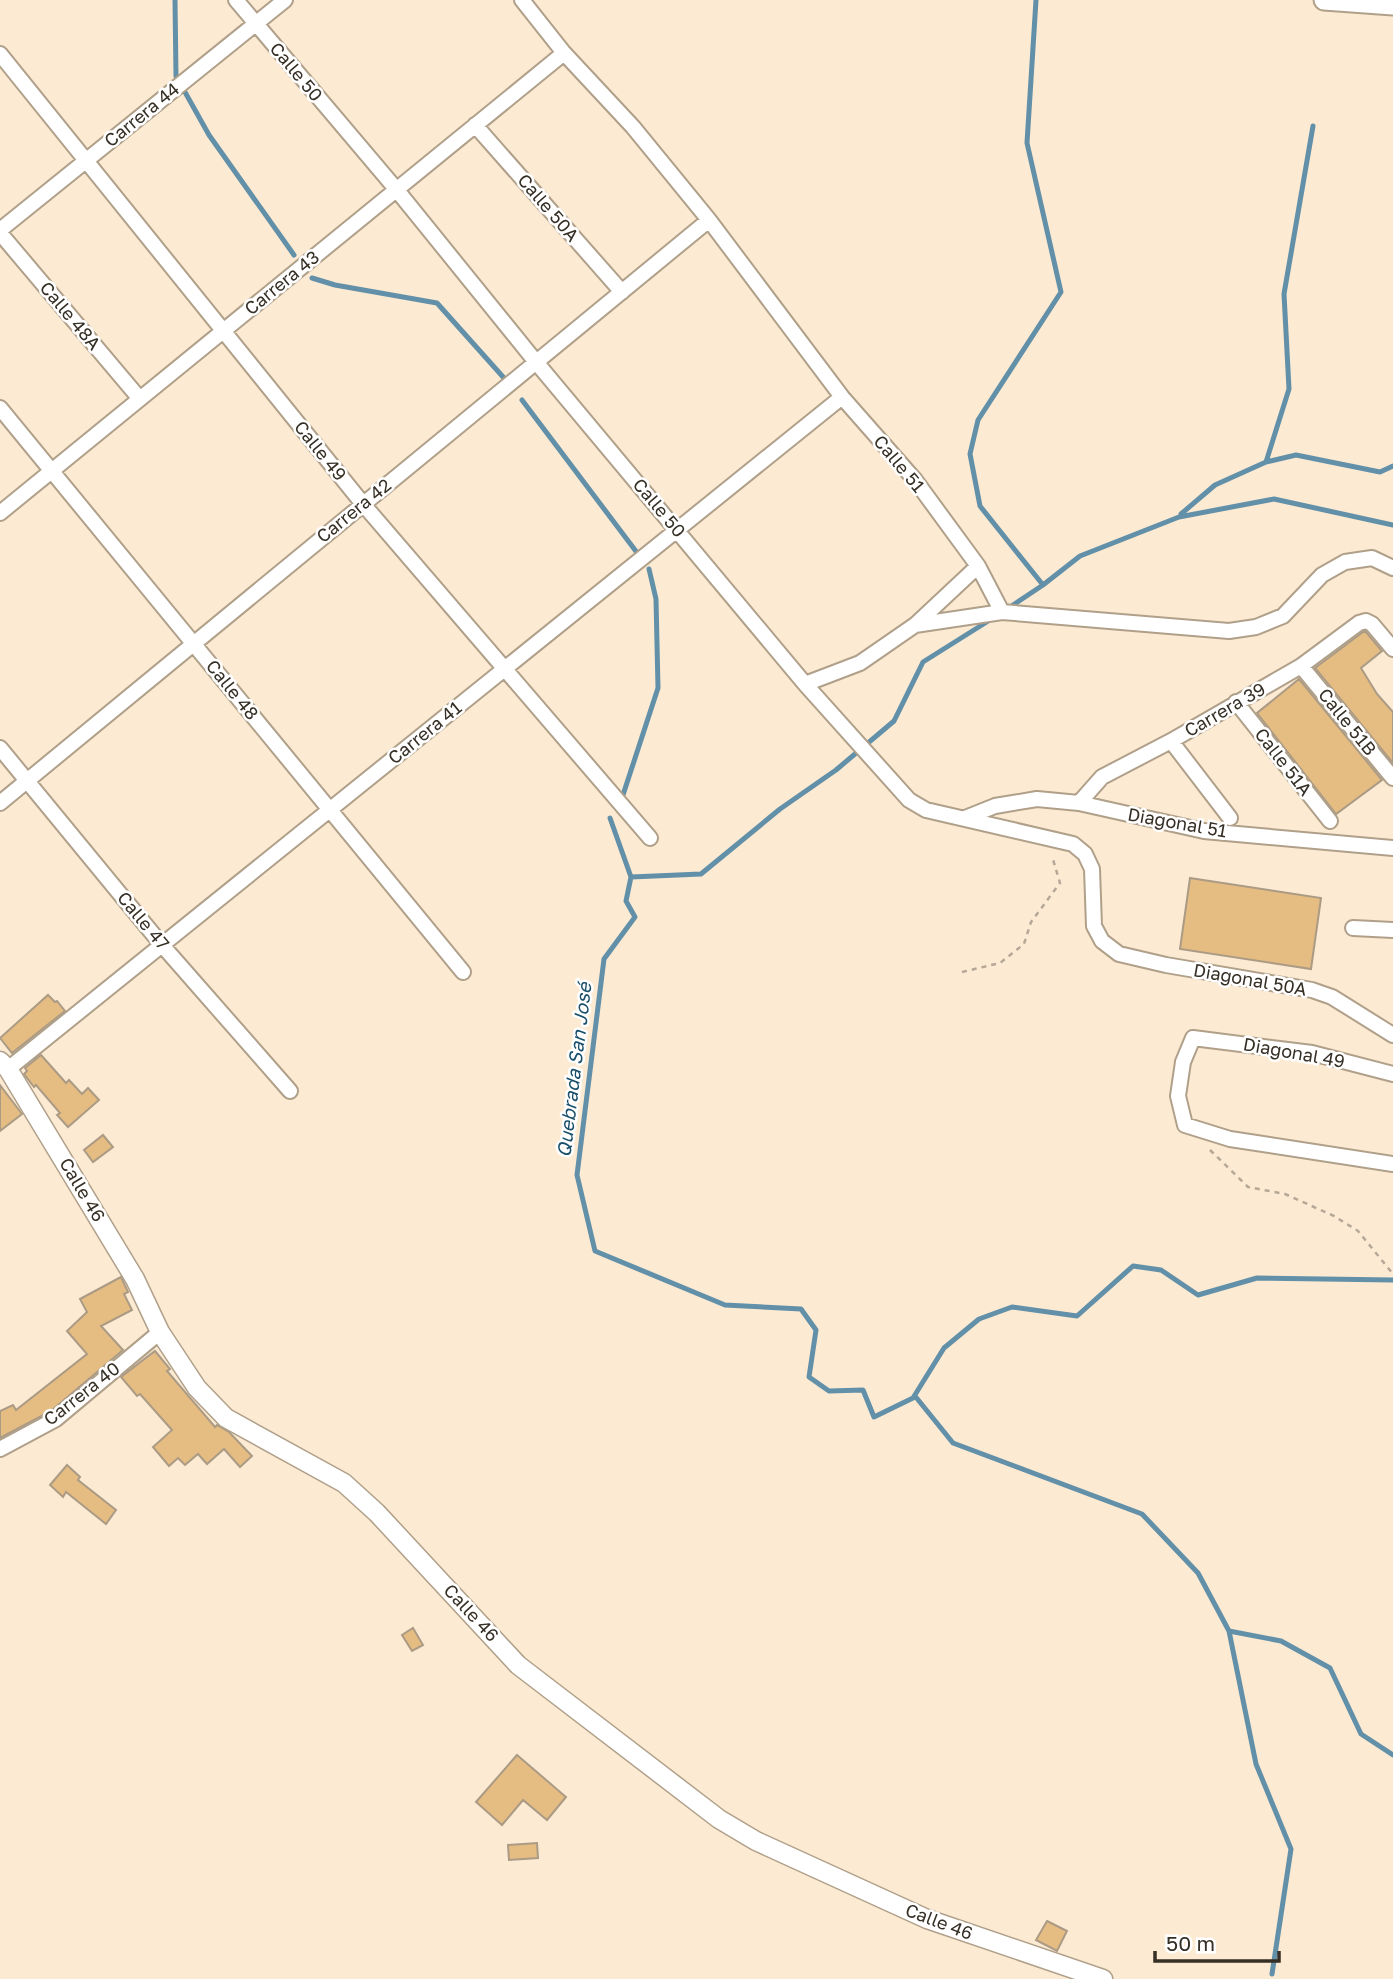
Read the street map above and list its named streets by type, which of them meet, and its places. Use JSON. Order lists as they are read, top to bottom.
{
  "streets": {
    "street": [
      "Calle 50",
      "Carrera 44",
      "Calle 50A",
      "Carrera 43",
      "Calle 48A",
      "Calle 49",
      "Calle 51",
      "Carrera 42",
      "Calle 48",
      "Carrera 39",
      "Calle 51B",
      "Carrera 41",
      "Calle 51A",
      "Diagonal 51",
      "Calle 47",
      "Diagonal 50A",
      "Diagonal 49",
      "Calle 46",
      "Carrera 40"
    ]
  },
  "crossings": [
    ["Calle 50", "Carrera 44"],
    ["Calle 50", "Carrera 43"],
    ["Calle 50", "Carrera 42"],
    ["Calle 50", "Carrera 41"],
    ["Calle 50", "Diagonal 51"],
    ["Calle 50", "Diagonal 50A"],
    ["Carrera 44", "Calle 48A"],
    ["Carrera 44", "Calle 49"],
    ["Calle 50A", "Carrera 43"],
    ["Calle 50A", "Carrera 42"],
    ["Carrera 43", "Calle 48A"],
    ["Carrera 43", "Calle 49"],
    ["Carrera 43", "Calle 51"],
    ["Carrera 43", "Calle 48"],
    ["Calle 49", "Carrera 42"],
    ["Calle 49", "Carrera 41"],
    ["Calle 51", "Carrera 42"],
    ["Calle 51", "Carrera 41"],
    ["Carrera 42", "Calle 48"],
    ["Carrera 42", "Calle 47"],
    ["Calle 48", "Carrera 41"],
    ["Carrera 39", "Calle 51B"],
    ["Carrera 39", "Calle 51A"],
    ["Carrera 39", "Diagonal 51"],
    ["Carrera 41", "Calle 47"],
    ["Carrera 41", "Calle 46"],
    ["Calle 46", "Carrera 40"]
  ],
  "water": ["Quebrada San José"],
  "scale_bar": "50 m"
}
